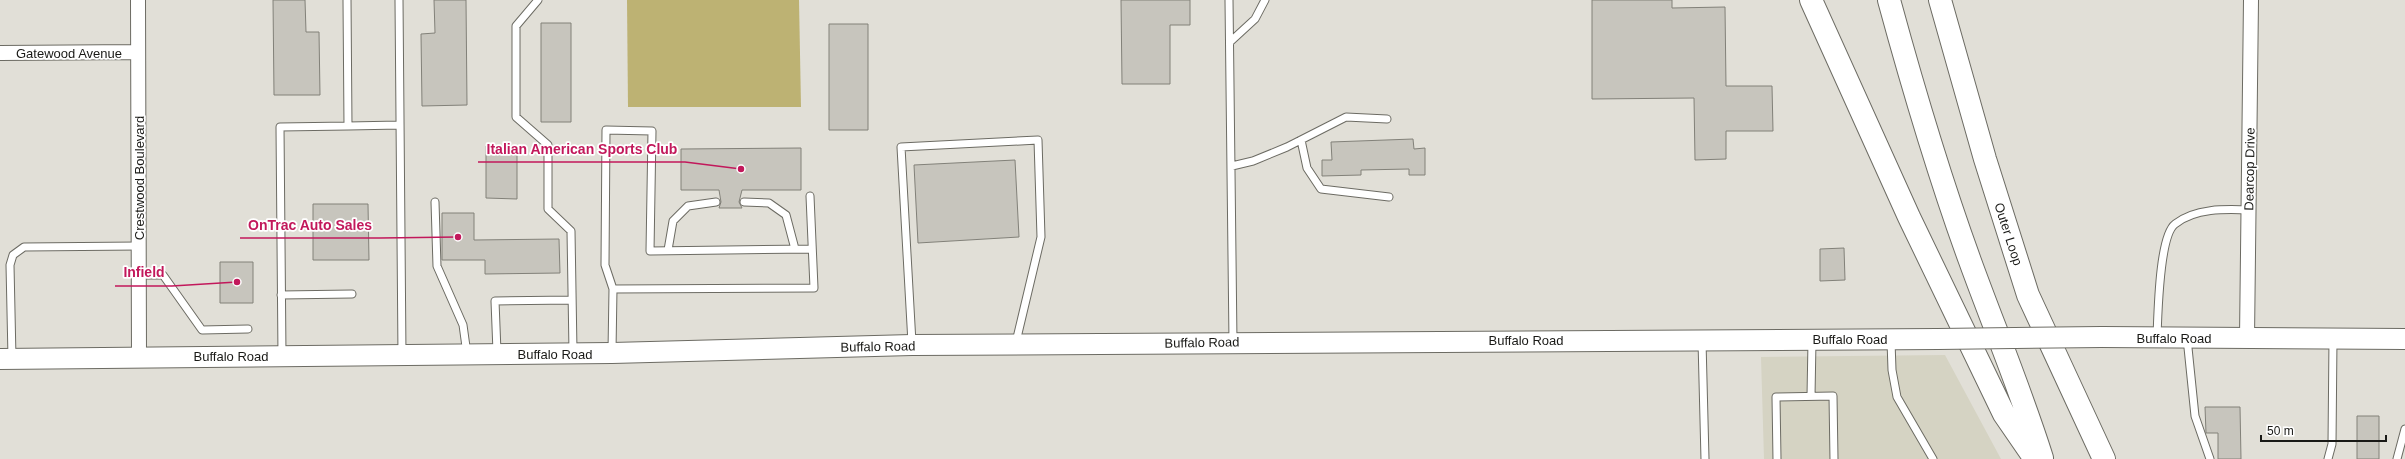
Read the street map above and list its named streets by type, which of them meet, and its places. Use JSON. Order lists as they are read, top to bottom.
{
  "streets": {
    "highway": ["Outer Loop"],
    "main road": ["Buffalo Road"],
    "street": ["Gatewood Avenue", "Dearcop Drive", "Crestwood Boulevard"]
  },
  "crossings": [
    ["Gatewood Avenue", "Crestwood Boulevard"],
    ["Dearcop Drive", "Buffalo Road"],
    ["Crestwood Boulevard", "Buffalo Road"]
  ],
  "places": ["Italian American Sports Club", "OnTrac Auto Sales", "Infield"],
  "scale_bar": "50 m"
}
